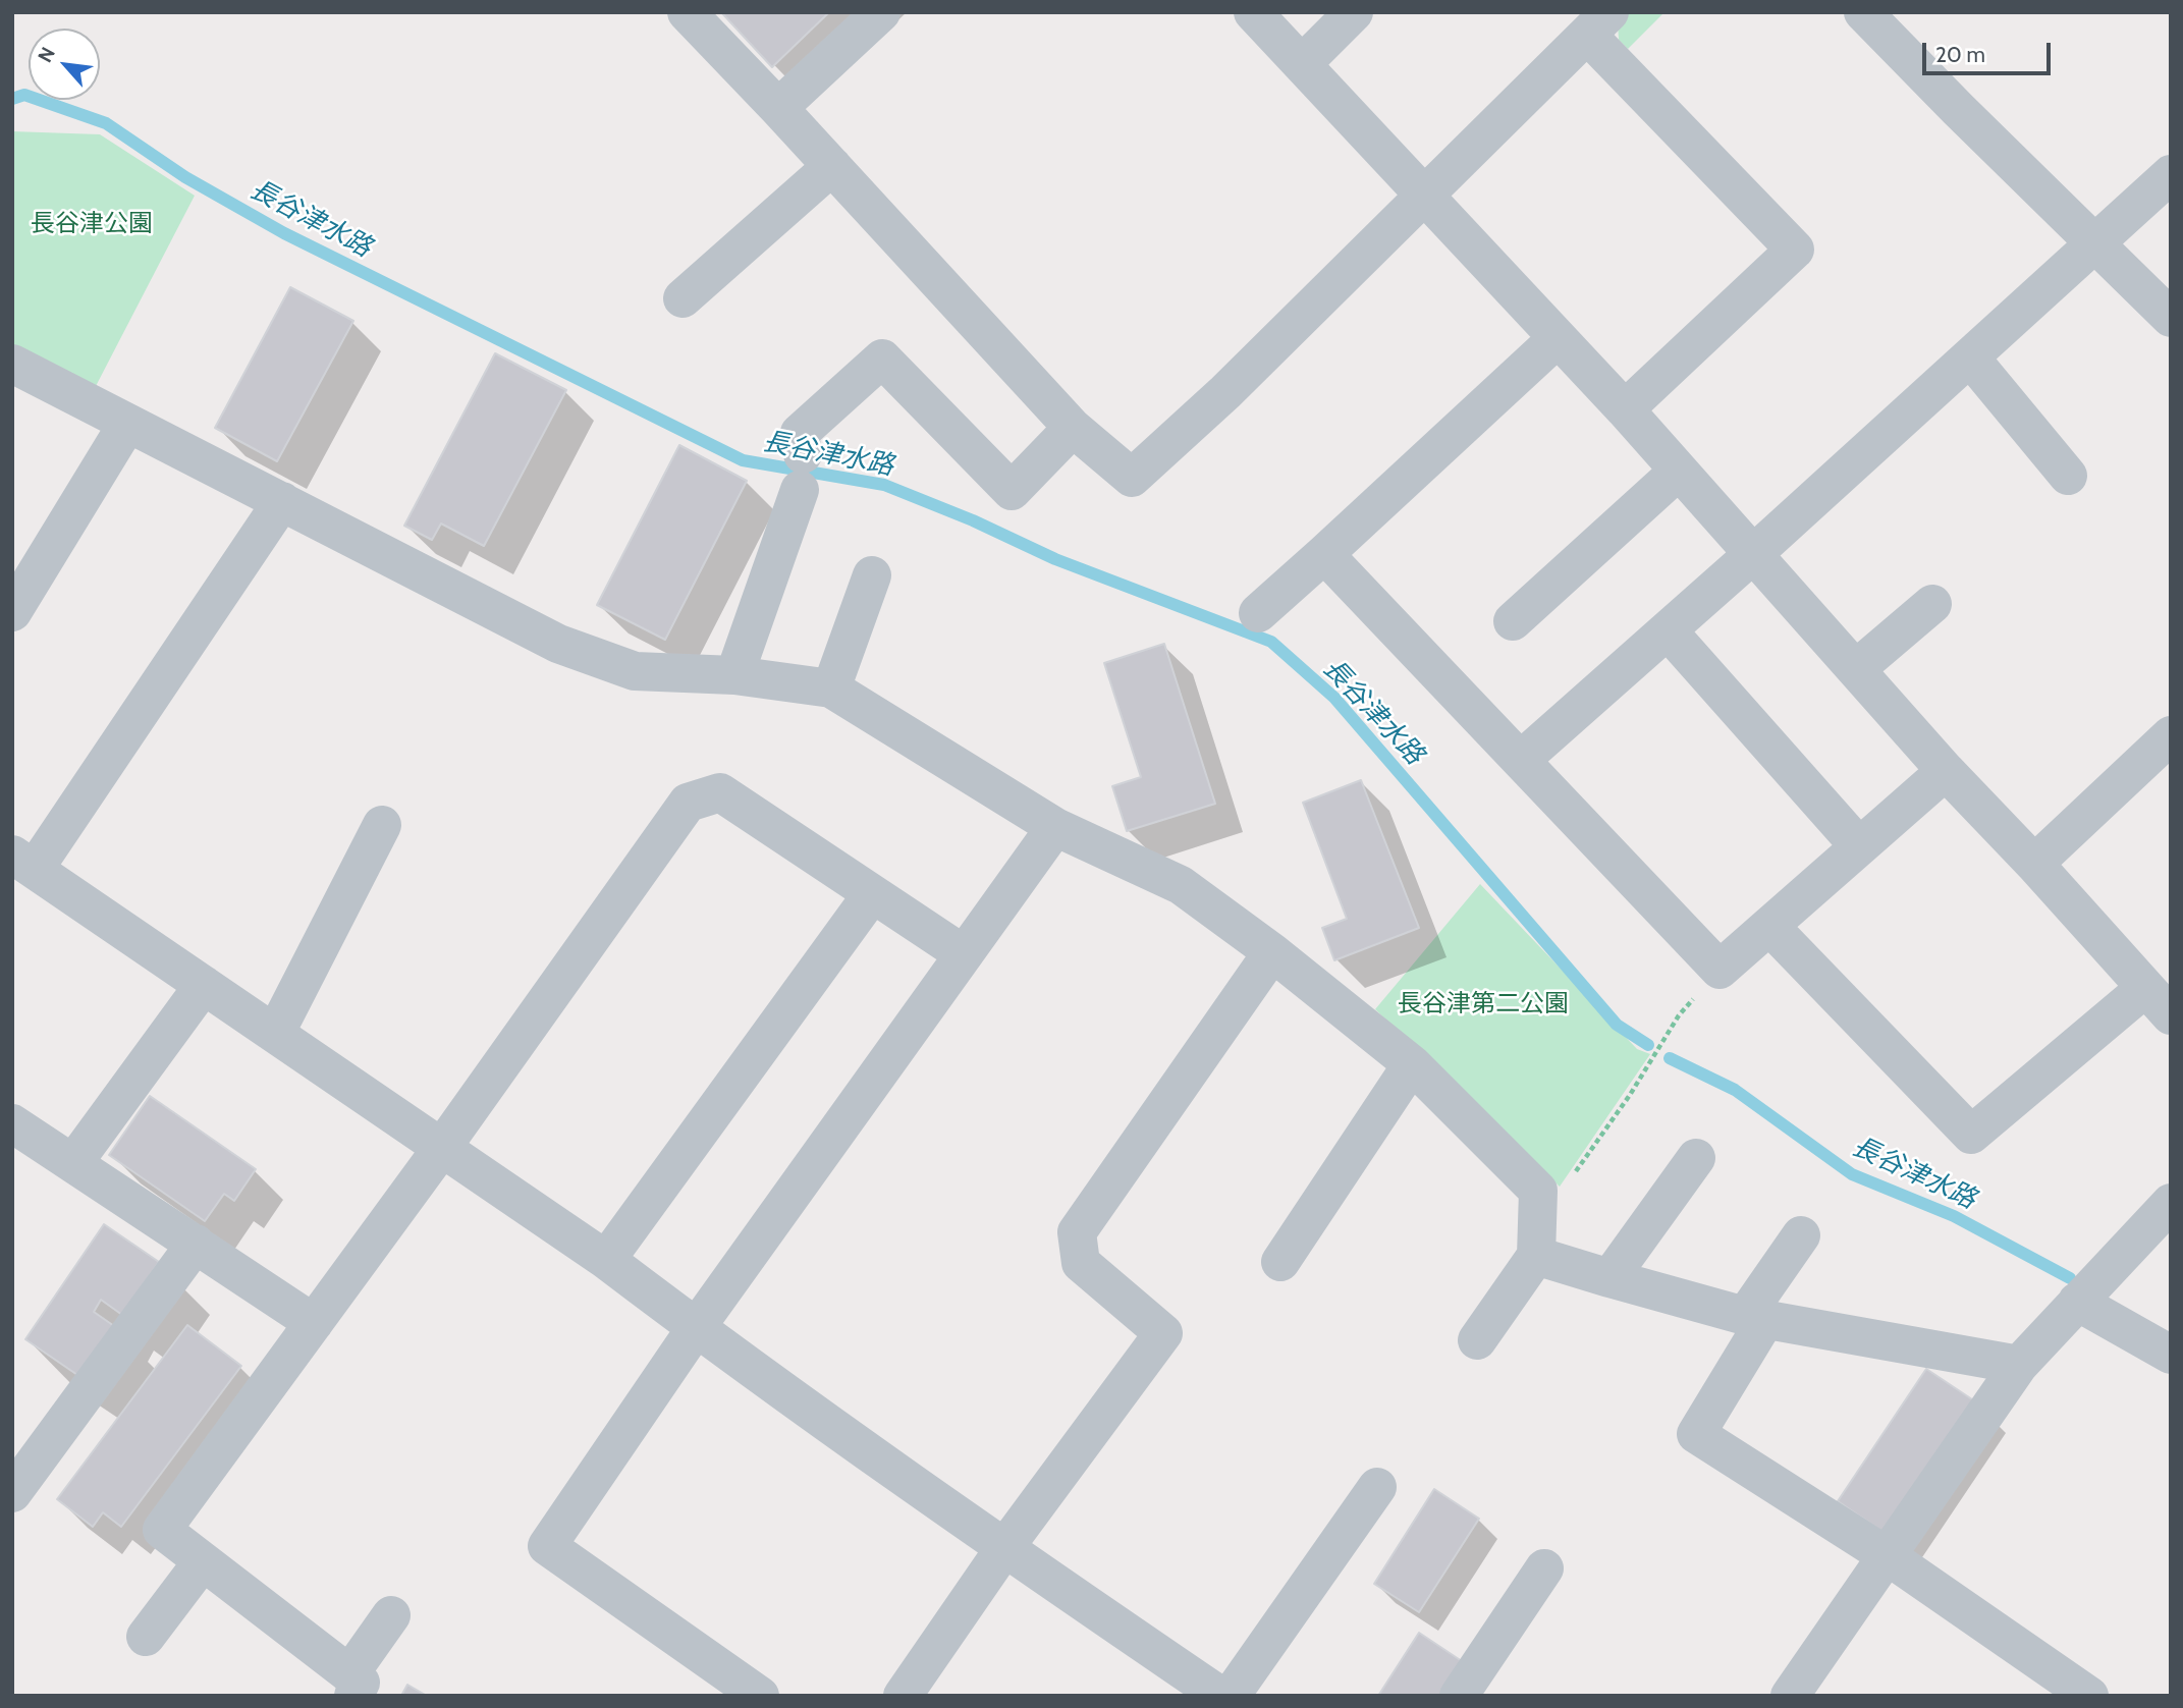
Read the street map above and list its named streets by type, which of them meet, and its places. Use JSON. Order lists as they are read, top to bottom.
{
  "water": ["長谷津水路"],
  "parks": ["長谷津公園", "長谷津第二公園"],
  "scale_bar": "20 m",
  "north": "top left"
}
